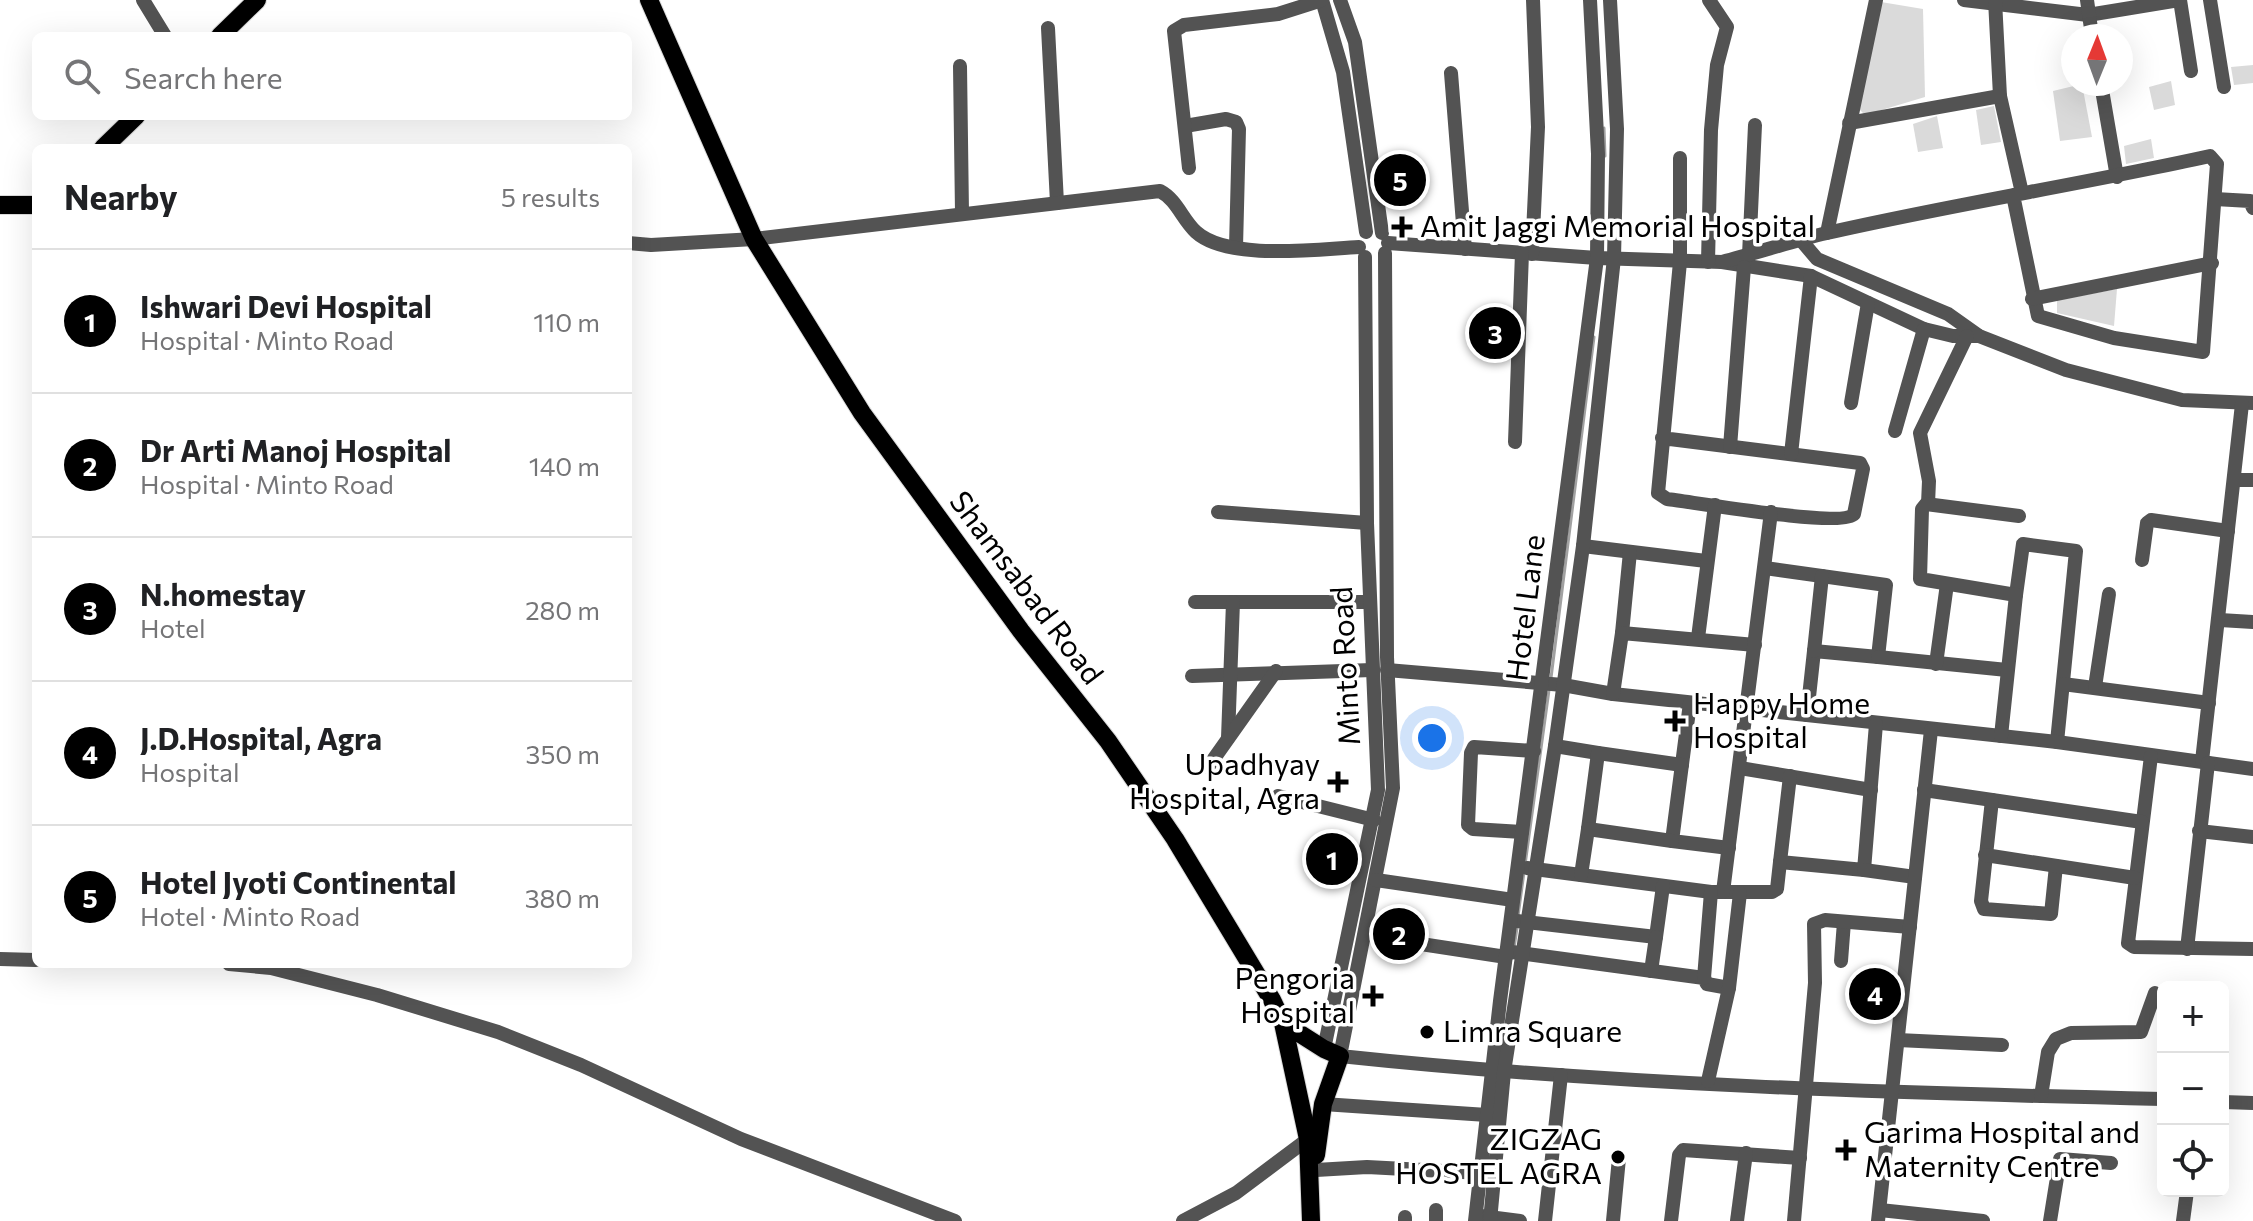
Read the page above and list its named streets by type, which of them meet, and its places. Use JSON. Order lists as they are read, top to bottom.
{
  "streets": {
    "main road": ["Shamsabad Road", "Minto Road"],
    "street": ["Hotel Lane"]
  },
  "crossings": [
    ["Shamsabad Road", "Minto Road"]
  ],
  "places": {
    "health": [
      "Amit Jaggi Memorial Hospital",
      "Happy Home Hospital",
      "Upadhyay Hospital, Agra",
      "Pengoria Hospital",
      "Garima Hospital and Maternity Centre"
    ],
    "other": ["Limra Square", "ZIGZAG HOSTEL AGRA"]
  },
  "north": "top",
  "page": {
    "search": "Search here",
    "heading": ["Nearby", "5 results"],
    "pins": [
      "5",
      "3",
      "1",
      "2",
      "4"
    ],
    "list": [
      {
        "mark": "1",
        "name": "Ishwari Devi Hospital",
        "note": "Hospital · Minto Road",
        "value": "110 m"
      },
      {
        "mark": "2",
        "name": "Dr Arti Manoj Hospital",
        "note": "Hospital · Minto Road",
        "value": "140 m"
      },
      {
        "mark": "3",
        "name": "N.homestay",
        "note": "Hotel",
        "value": "280 m"
      },
      {
        "mark": "4",
        "name": "J.D.Hospital, Agra",
        "note": "Hospital",
        "value": "350 m"
      },
      {
        "mark": "5",
        "name": "Hotel Jyoti Continental",
        "note": "Hotel · Minto Road",
        "value": "380 m"
      }
    ],
    "map_buttons": ["+", "−"]
  }
}
